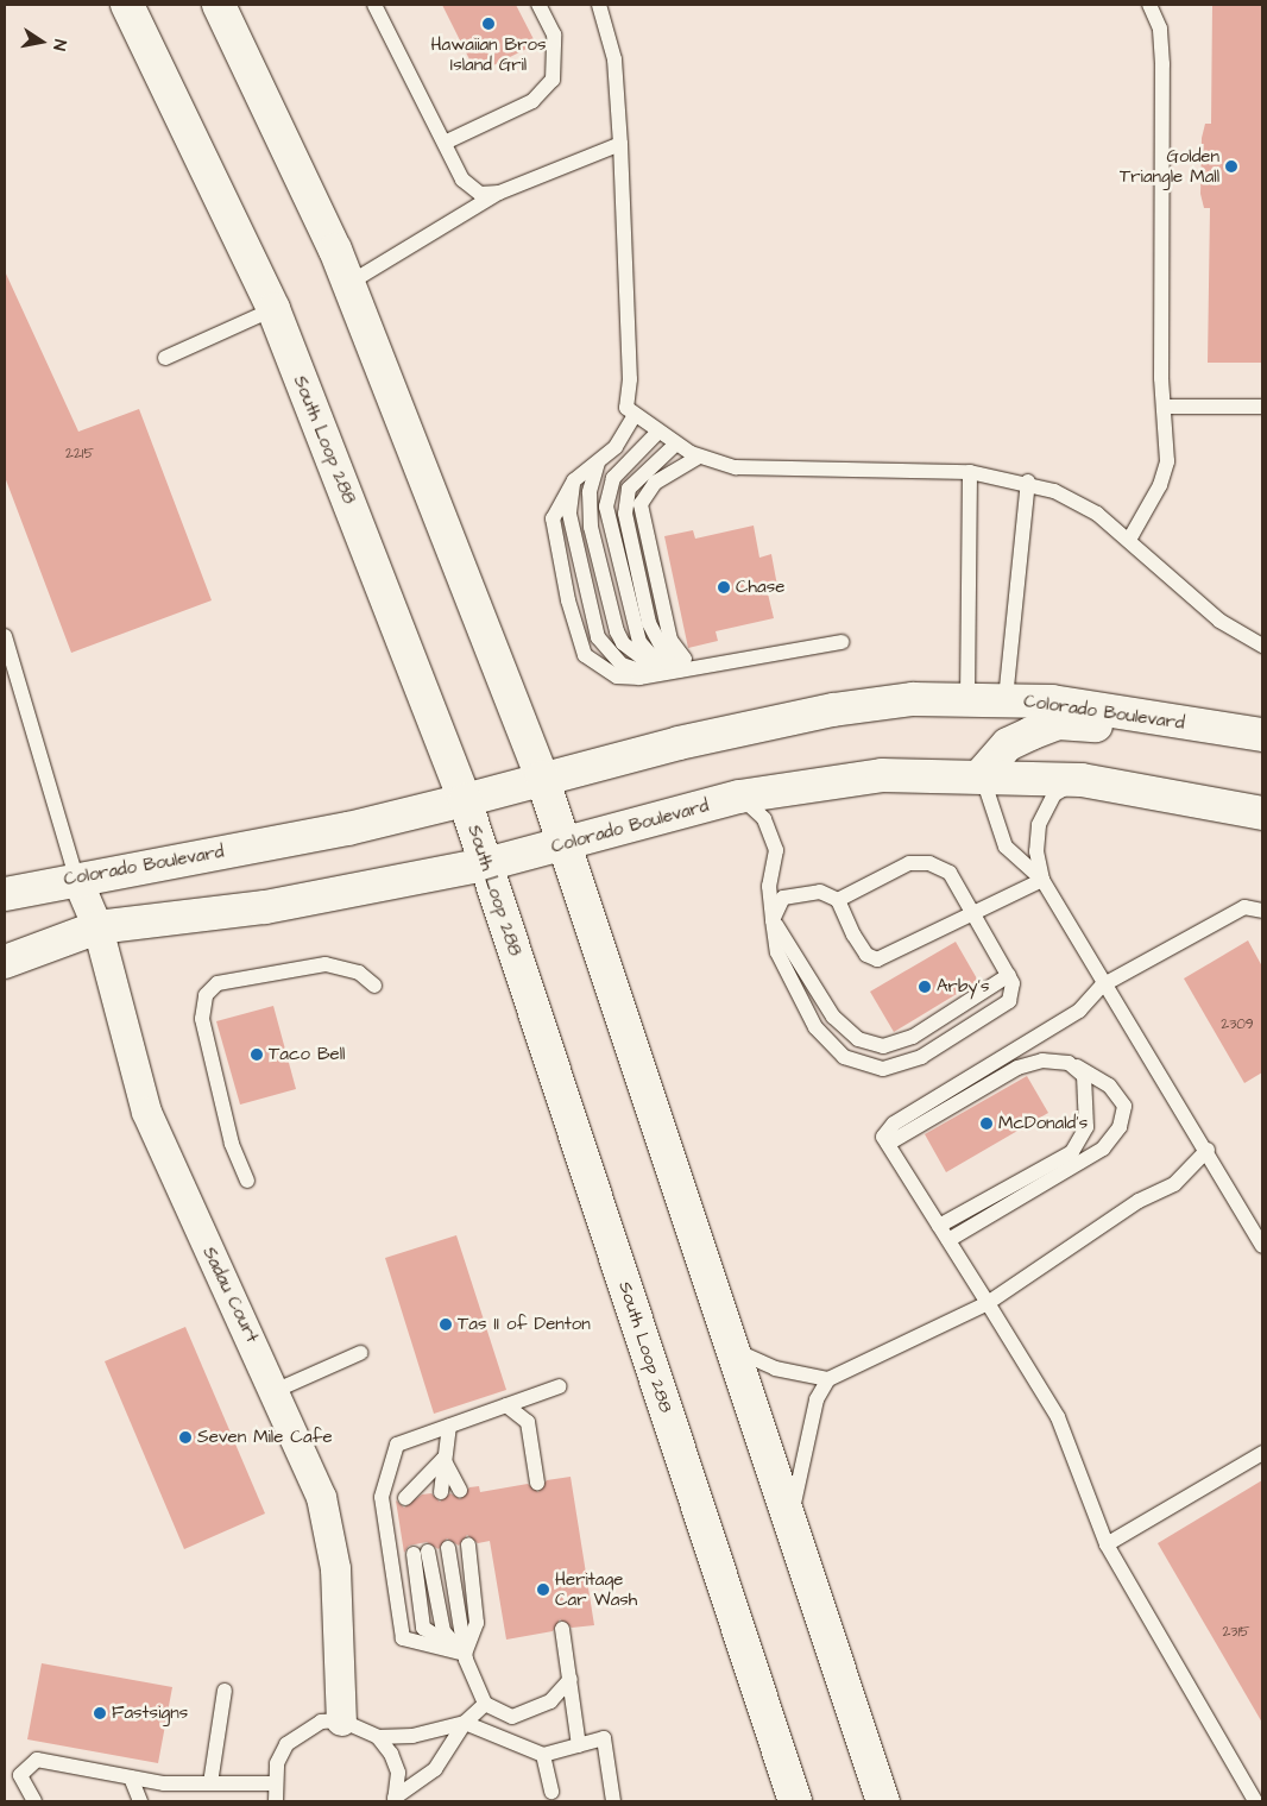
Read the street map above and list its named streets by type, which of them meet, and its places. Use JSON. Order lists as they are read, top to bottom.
{
  "streets": {
    "main road": ["South Loop 288", "Colorado Boulevard"],
    "street": ["Sadau Court"]
  },
  "crossings": [
    ["South Loop 288", "Colorado Boulevard"],
    ["Colorado Boulevard", "Sadau Court"]
  ],
  "places": [
    "Hawaiian Bros Island Gril",
    "Golden Triangle Mall",
    "Chase",
    "Arby's",
    "Taco Bell",
    "McDonald's",
    "Tas II of Denton",
    "Seven Mile Cafe",
    "Heritage Car Wash",
    "Fastsigns"
  ],
  "house_numbers": ["2215", "2309", "2315"],
  "north": "right"
}
